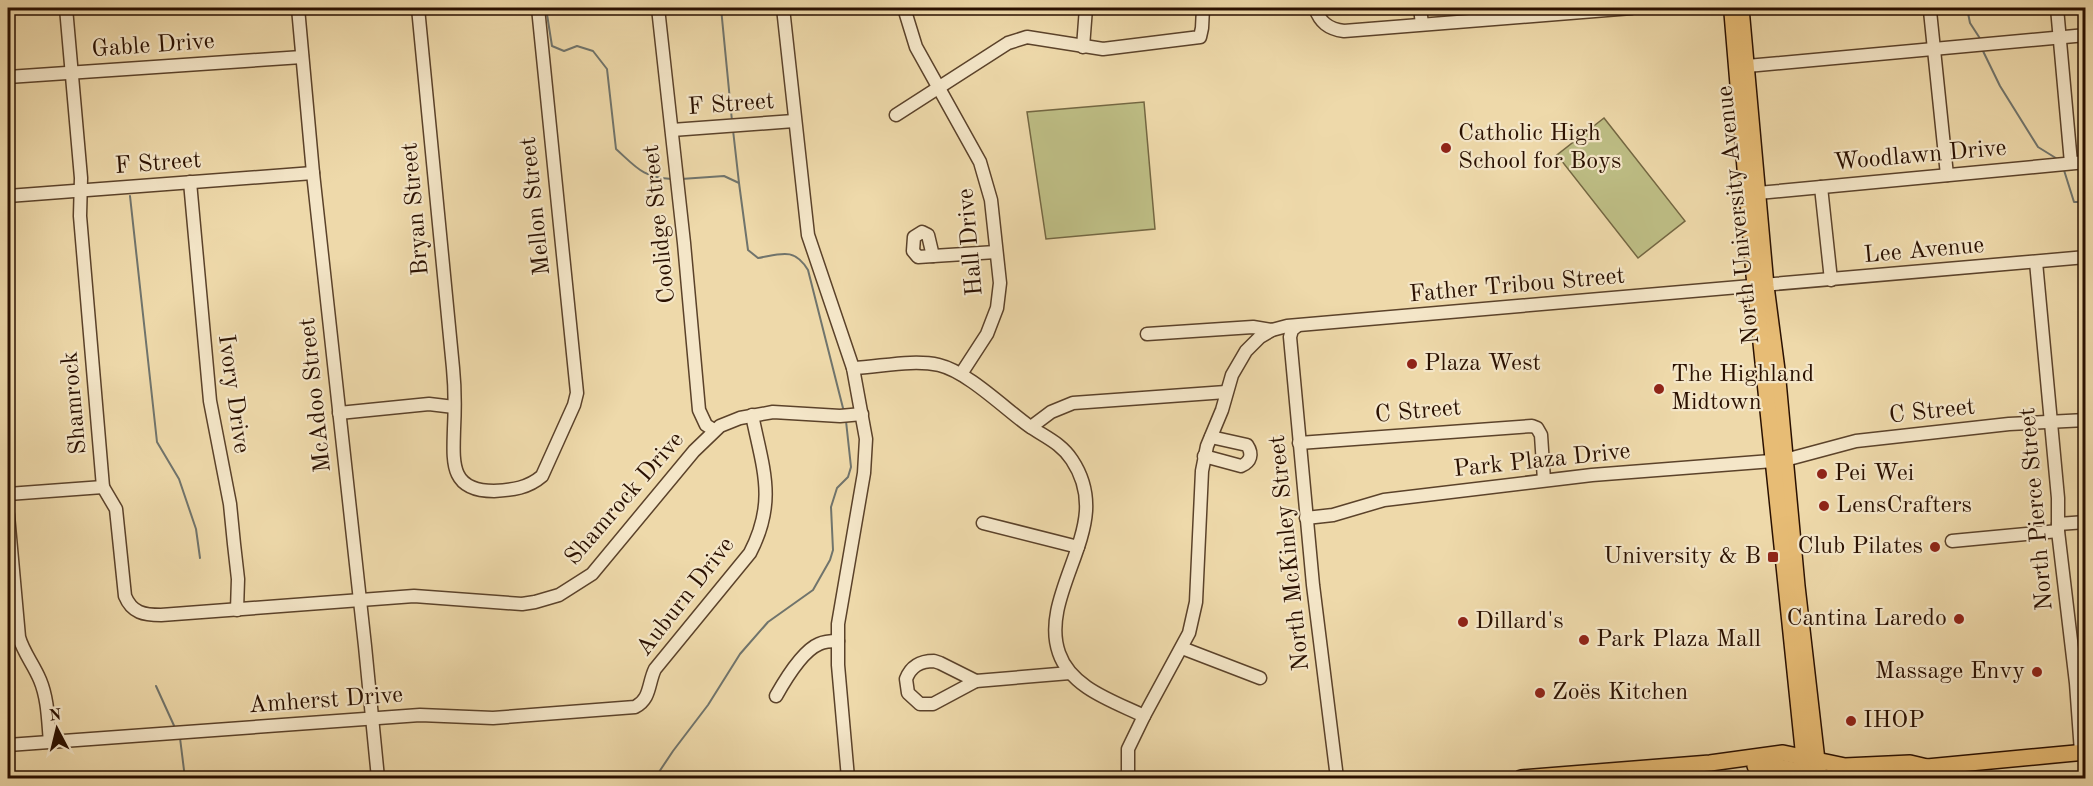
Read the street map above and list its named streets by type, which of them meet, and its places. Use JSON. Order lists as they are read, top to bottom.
{
  "streets": {
    "main road": ["North University Avenue"],
    "street": [
      "Gable Drive",
      "F Street",
      "Woodlawn Drive",
      "Mellon Street",
      "Bryan Street",
      "Coolidge Street",
      "Hall Drive",
      "Lee Avenue",
      "Father Tribou Street",
      "Ivory Drive",
      "McAdoo Street",
      "Shamrock",
      "C Street",
      "Park Plaza Drive",
      "Shamrock Drive",
      "North Pierce Street",
      "North McKinley Street",
      "Auburn Drive",
      "Amherst Drive"
    ]
  },
  "crossings": [
    ["Gable Drive", "McAdoo Street"],
    ["F Street", "Coolidge Street"],
    ["F Street", "Ivory Drive"],
    ["F Street", "McAdoo Street"],
    ["F Street", "Shamrock"],
    ["Woodlawn Drive", "North University Avenue"],
    ["Mellon Street", "Bryan Street"],
    ["North University Avenue", "Lee Avenue"],
    ["North University Avenue", "Father Tribou Street"],
    ["North University Avenue", "C Street"],
    ["North University Avenue", "Park Plaza Drive"],
    ["Coolidge Street", "Shamrock Drive"],
    ["Lee Avenue", "Father Tribou Street"],
    ["Lee Avenue", "North Pierce Street"],
    ["Father Tribou Street", "North McKinley Street"],
    ["Ivory Drive", "Shamrock Drive"],
    ["McAdoo Street", "Shamrock Drive"],
    ["McAdoo Street", "Amherst Drive"],
    ["Shamrock", "Shamrock Drive"],
    ["C Street", "Park Plaza Drive"],
    ["C Street", "North Pierce Street"],
    ["C Street", "North McKinley Street"],
    ["Park Plaza Drive", "North McKinley Street"],
    ["Shamrock Drive", "Auburn Drive"],
    ["Auburn Drive", "Amherst Drive"]
  ],
  "places": {
    "other": [
      "Catholic High School for Boys",
      "Plaza West",
      "The Highland Midtown",
      "Pei Wei",
      "LensCrafters",
      "Club Pilates",
      "Cantina Laredo",
      "Dillard's",
      "Park Plaza Mall",
      "Massage Envy",
      "Zoës Kitchen",
      "IHOP"
    ],
    "transit": ["University & B"]
  },
  "north": "top"
}
